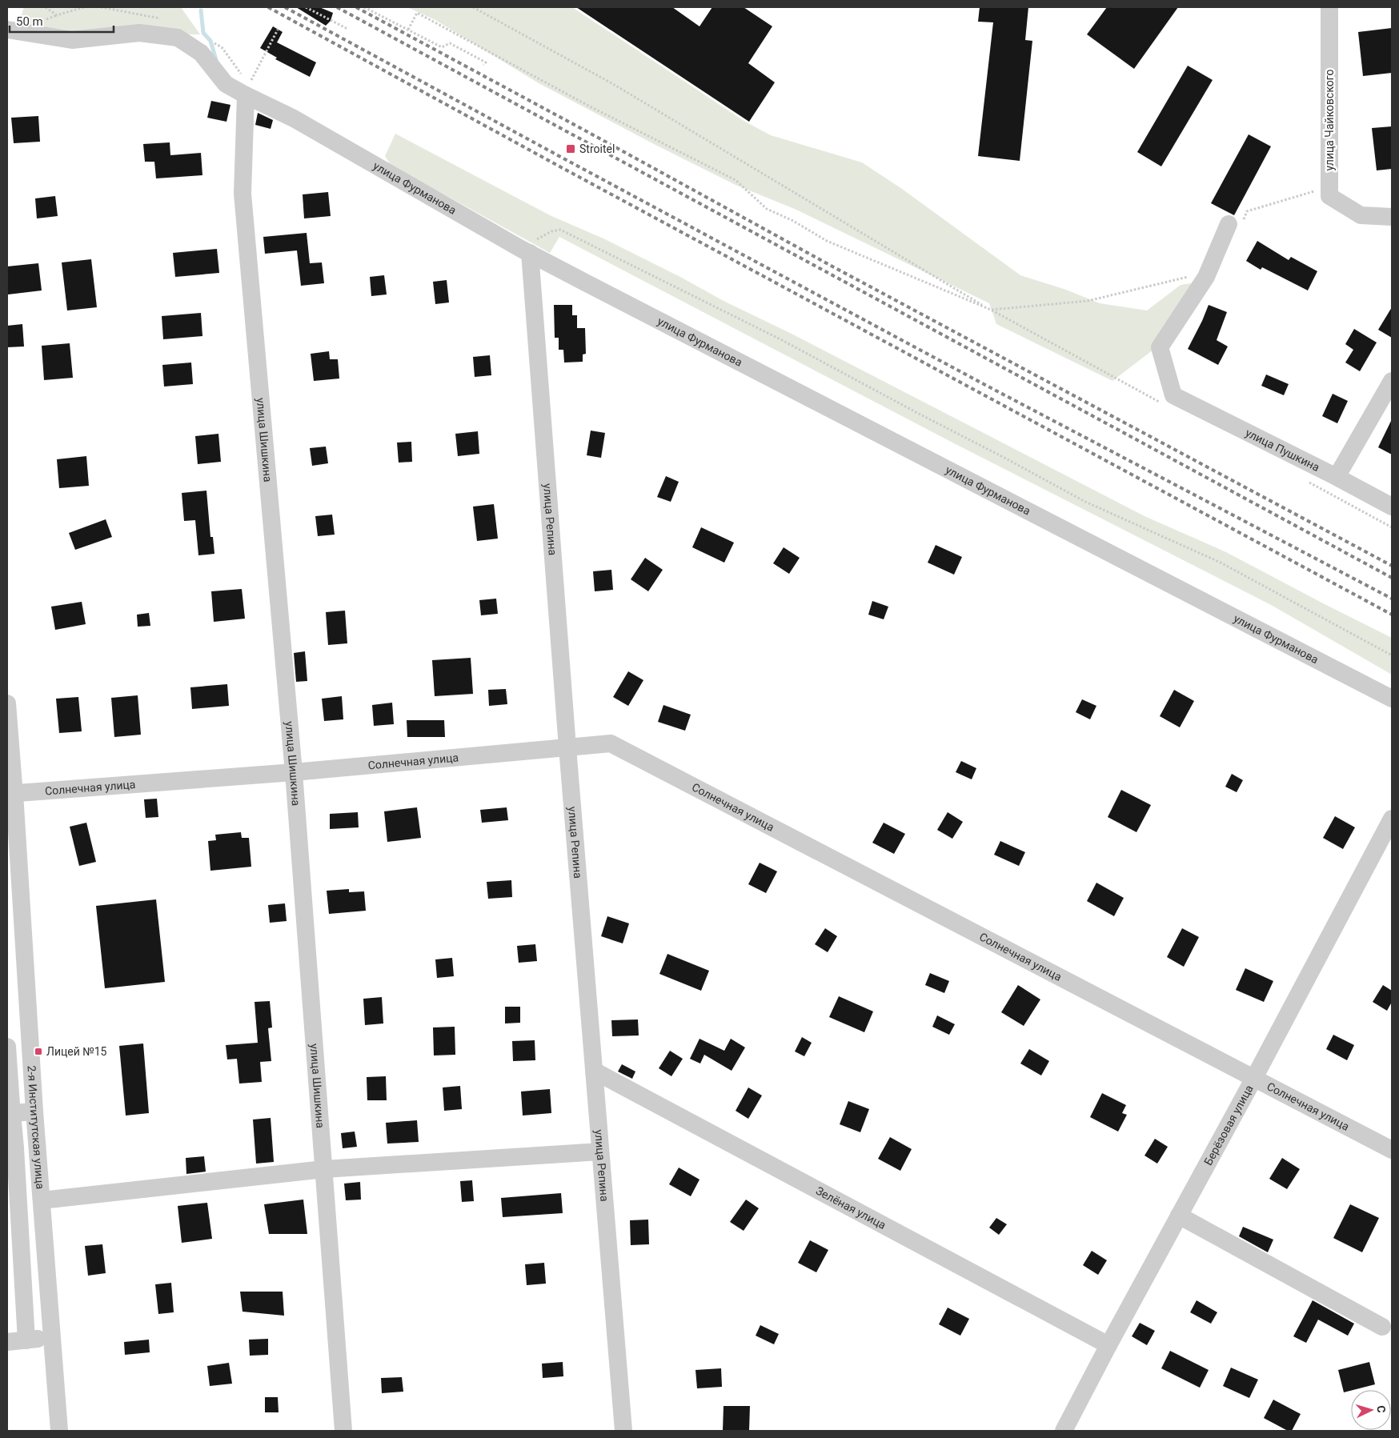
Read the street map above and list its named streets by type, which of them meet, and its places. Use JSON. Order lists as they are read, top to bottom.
{
  "streets": {
    "street": [
      "улица Чайковского",
      "улица Фурманова",
      "улица Шишкина",
      "улица Пушкина",
      "улица Репина",
      "Солнечная улица",
      "Берёзовая улица",
      "2-я Институтская улица",
      "Зелёная улица"
    ]
  },
  "crossings": [
    ["улица Фурманова", "улица Шишкина"],
    ["улица Фурманова", "улица Репина"],
    ["улица Шишкина", "Солнечная улица"],
    ["улица Репина", "Солнечная улица"],
    ["улица Репина", "Зелёная улица"],
    ["Солнечная улица", "Берёзовая улица"],
    ["Солнечная улица", "2-я Институтская улица"],
    ["Берёзовая улица", "Зелёная улица"]
  ],
  "places": {
    "transit": ["Stroitel", "Лицей №15"]
  },
  "scale_bar": "50 m",
  "north": "right"
}
